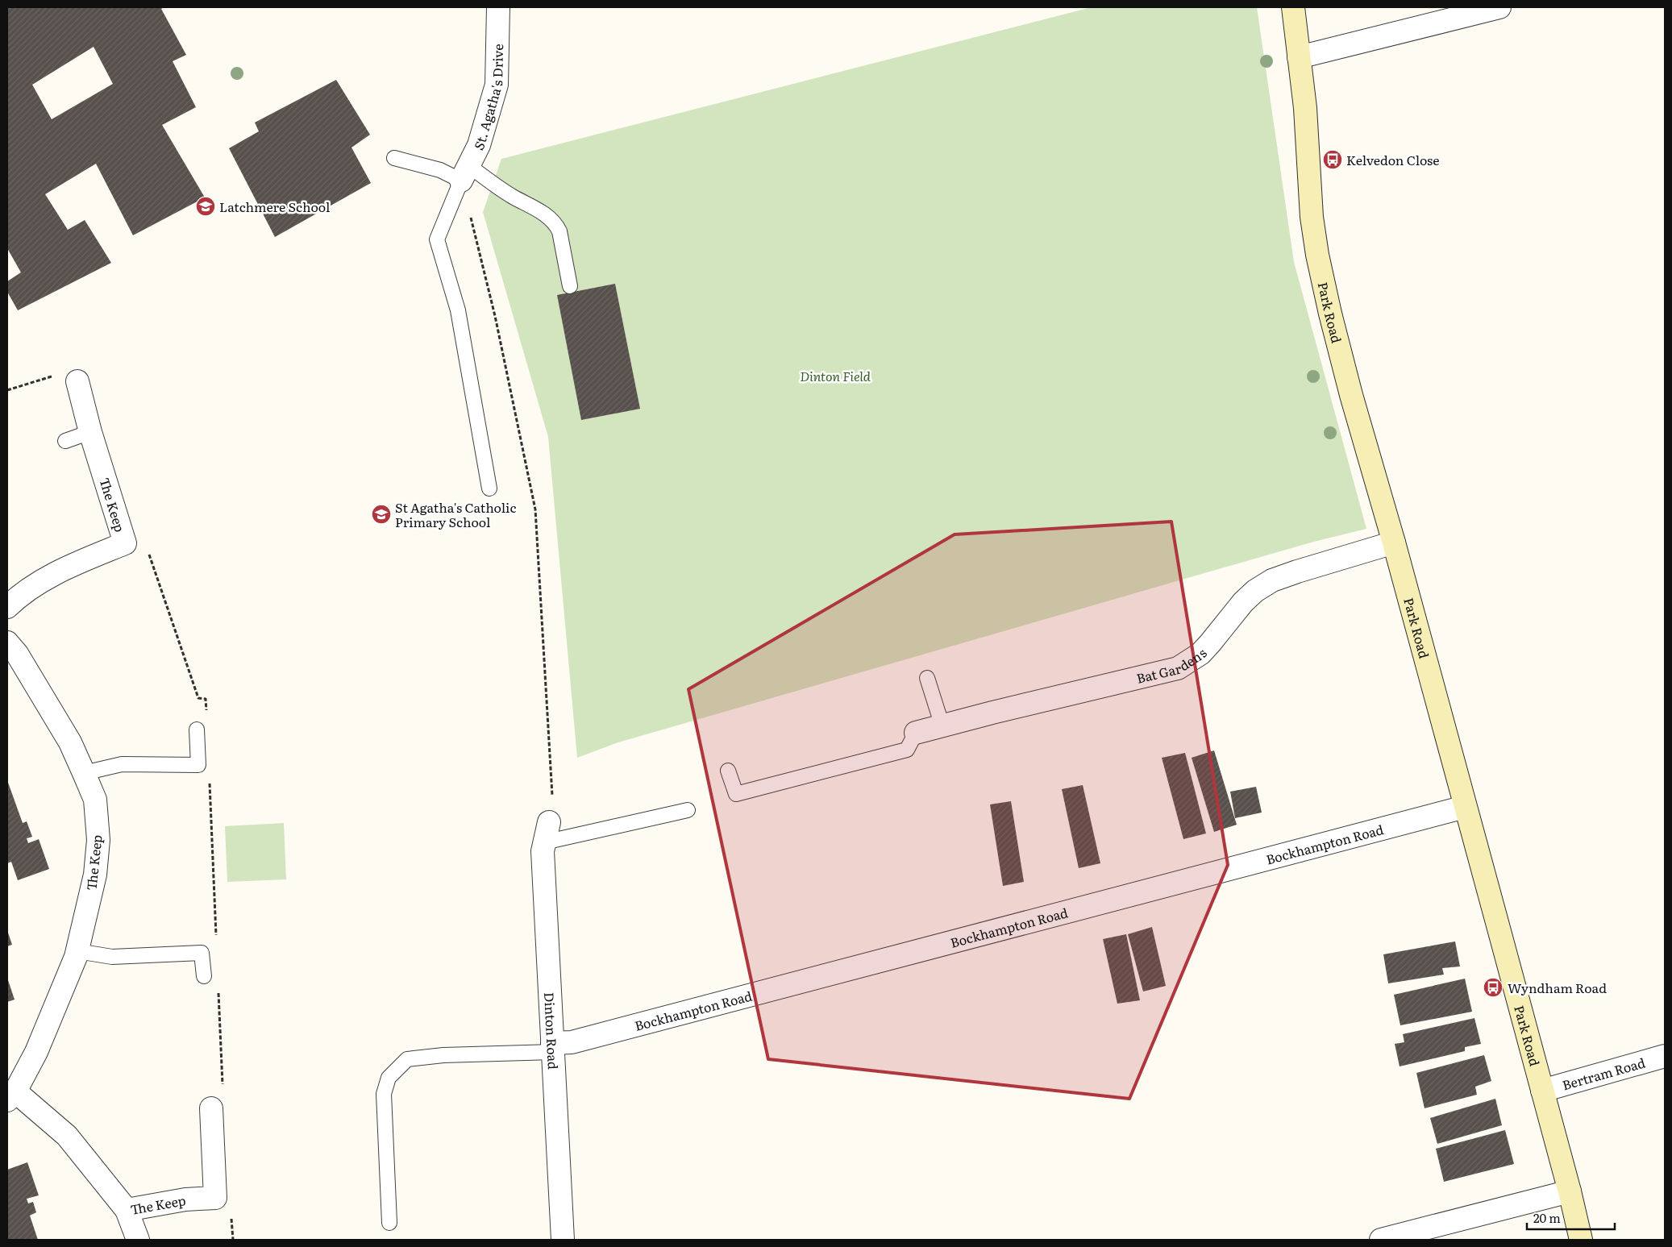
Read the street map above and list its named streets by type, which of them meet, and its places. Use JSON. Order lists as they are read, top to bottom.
{
  "streets": {
    "street": [
      "St. Agatha's Drive",
      "Park Road",
      "The Keep",
      "Bat Gardens",
      "Bockhampton Road",
      "Dinton Road",
      "Bertram Road"
    ]
  },
  "crossings": [
    ["Park Road", "Bat Gardens"],
    ["Park Road", "Bockhampton Road"],
    ["Park Road", "Bertram Road"],
    ["Bockhampton Road", "Dinton Road"]
  ],
  "parks": ["Dinton Field"],
  "places": {
    "bus stop": ["Kelvedon Close", "Wyndham Road"],
    "school or university": ["Latchmere School", "St Agatha's Catholic Primary School"]
  },
  "scale_bar": "20 m"
}
